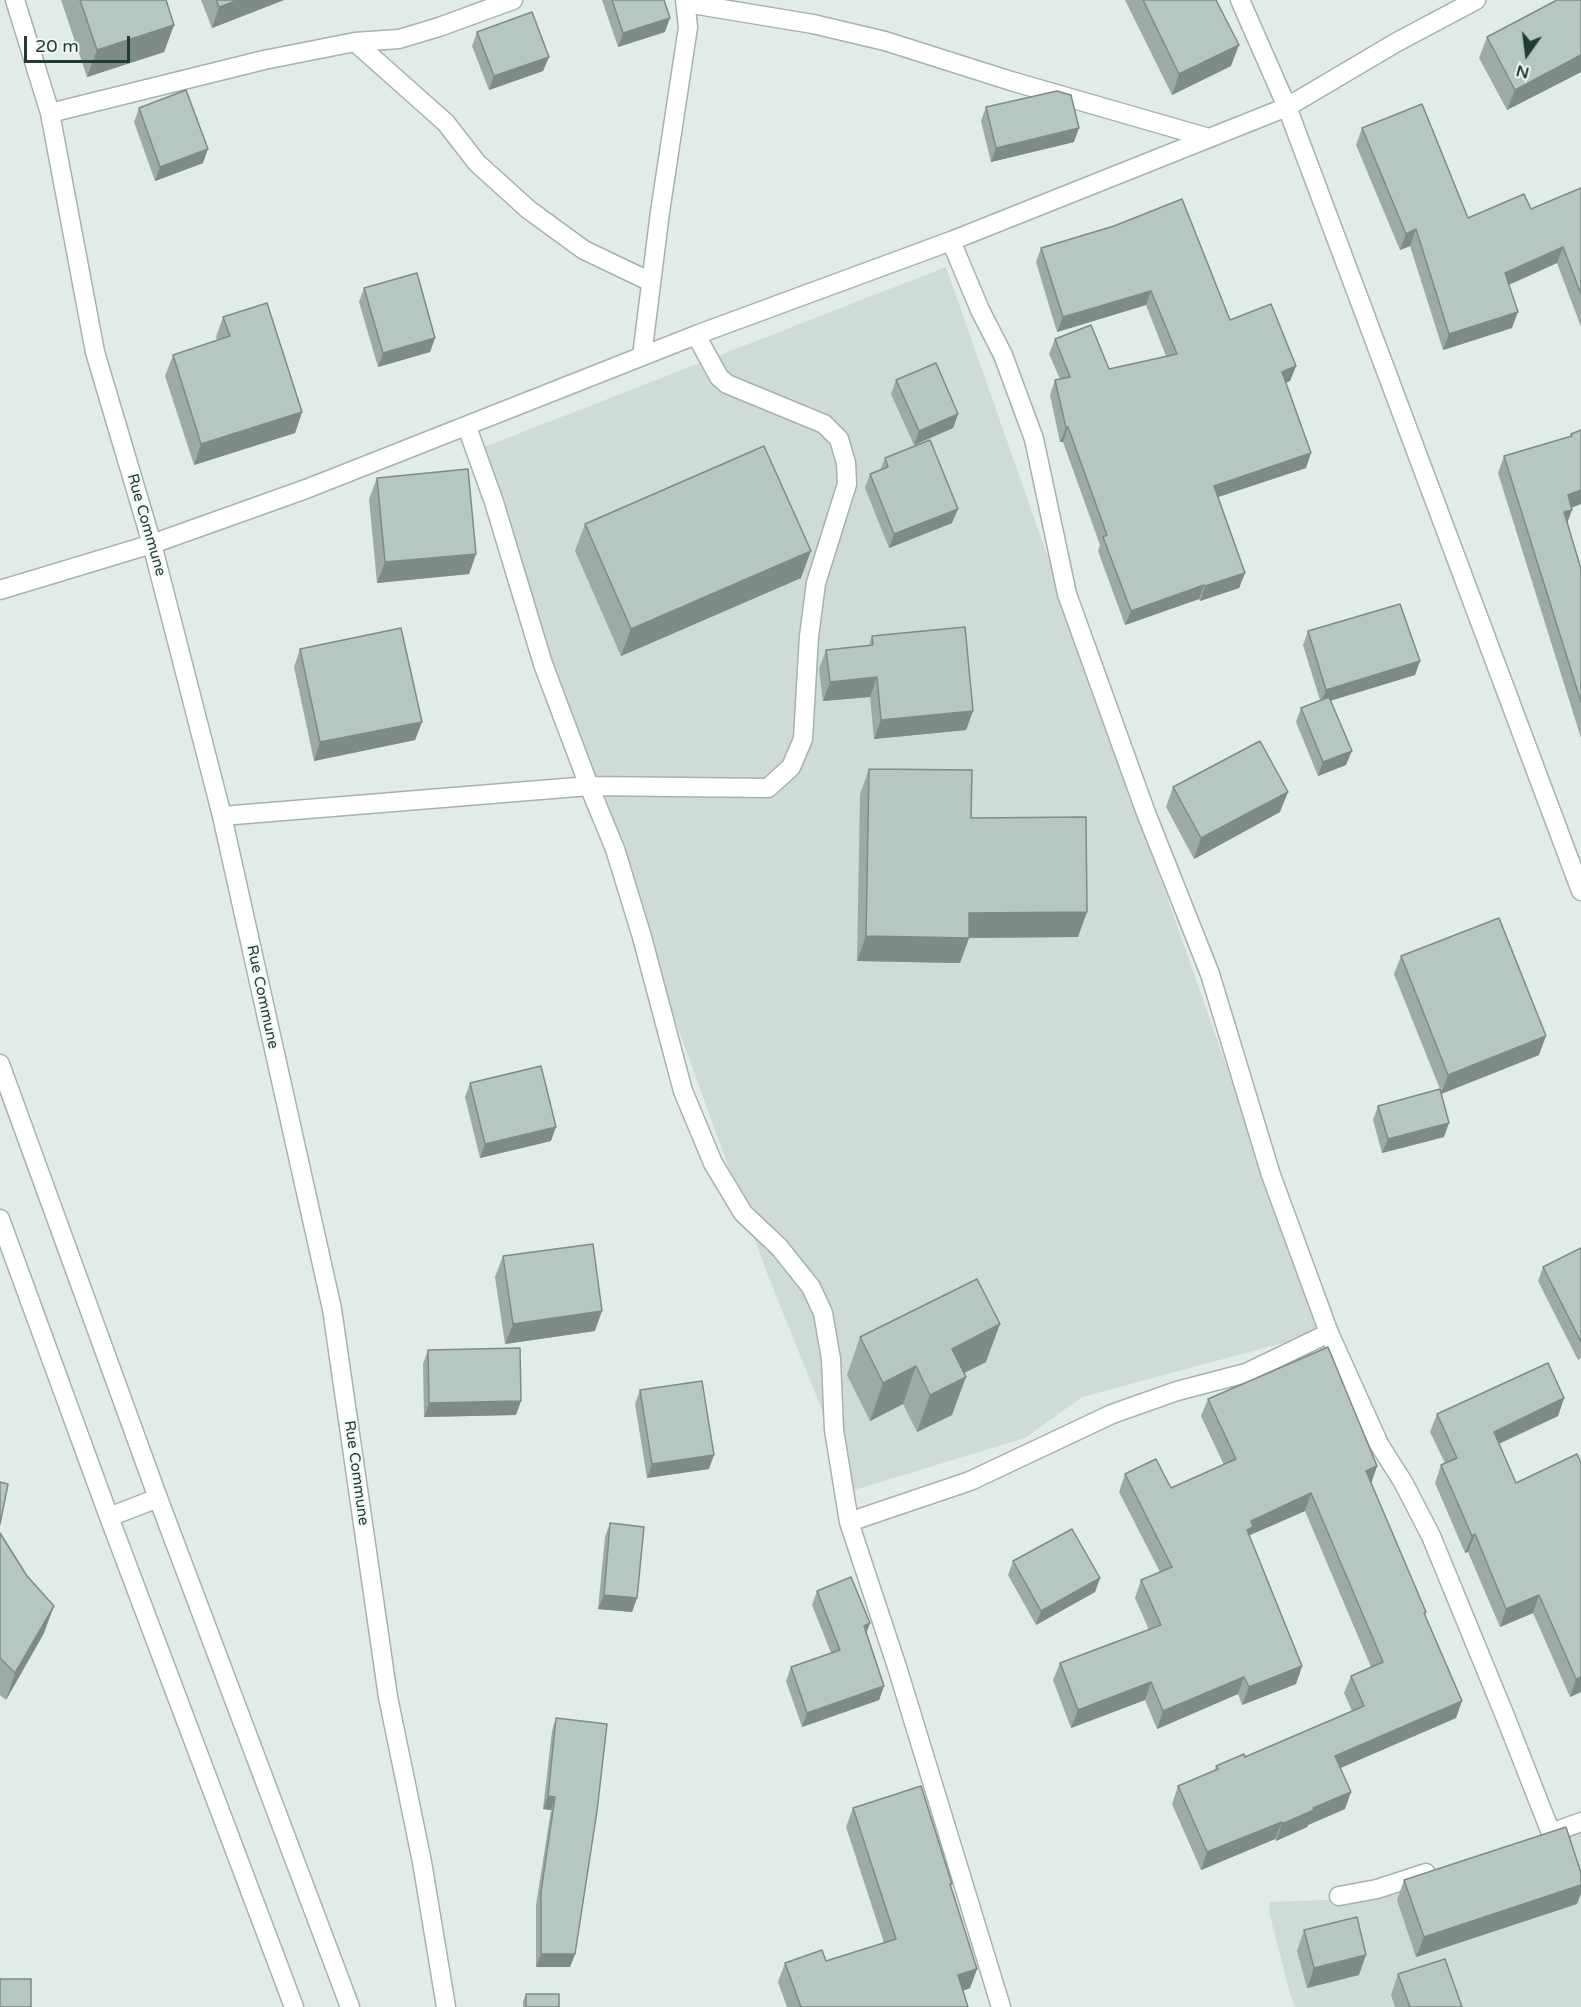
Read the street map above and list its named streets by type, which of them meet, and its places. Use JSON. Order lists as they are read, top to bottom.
{
  "streets": {
    "street": ["Rue Commune"]
  },
  "scale_bar": "20 m",
  "north": "bottom"
}
